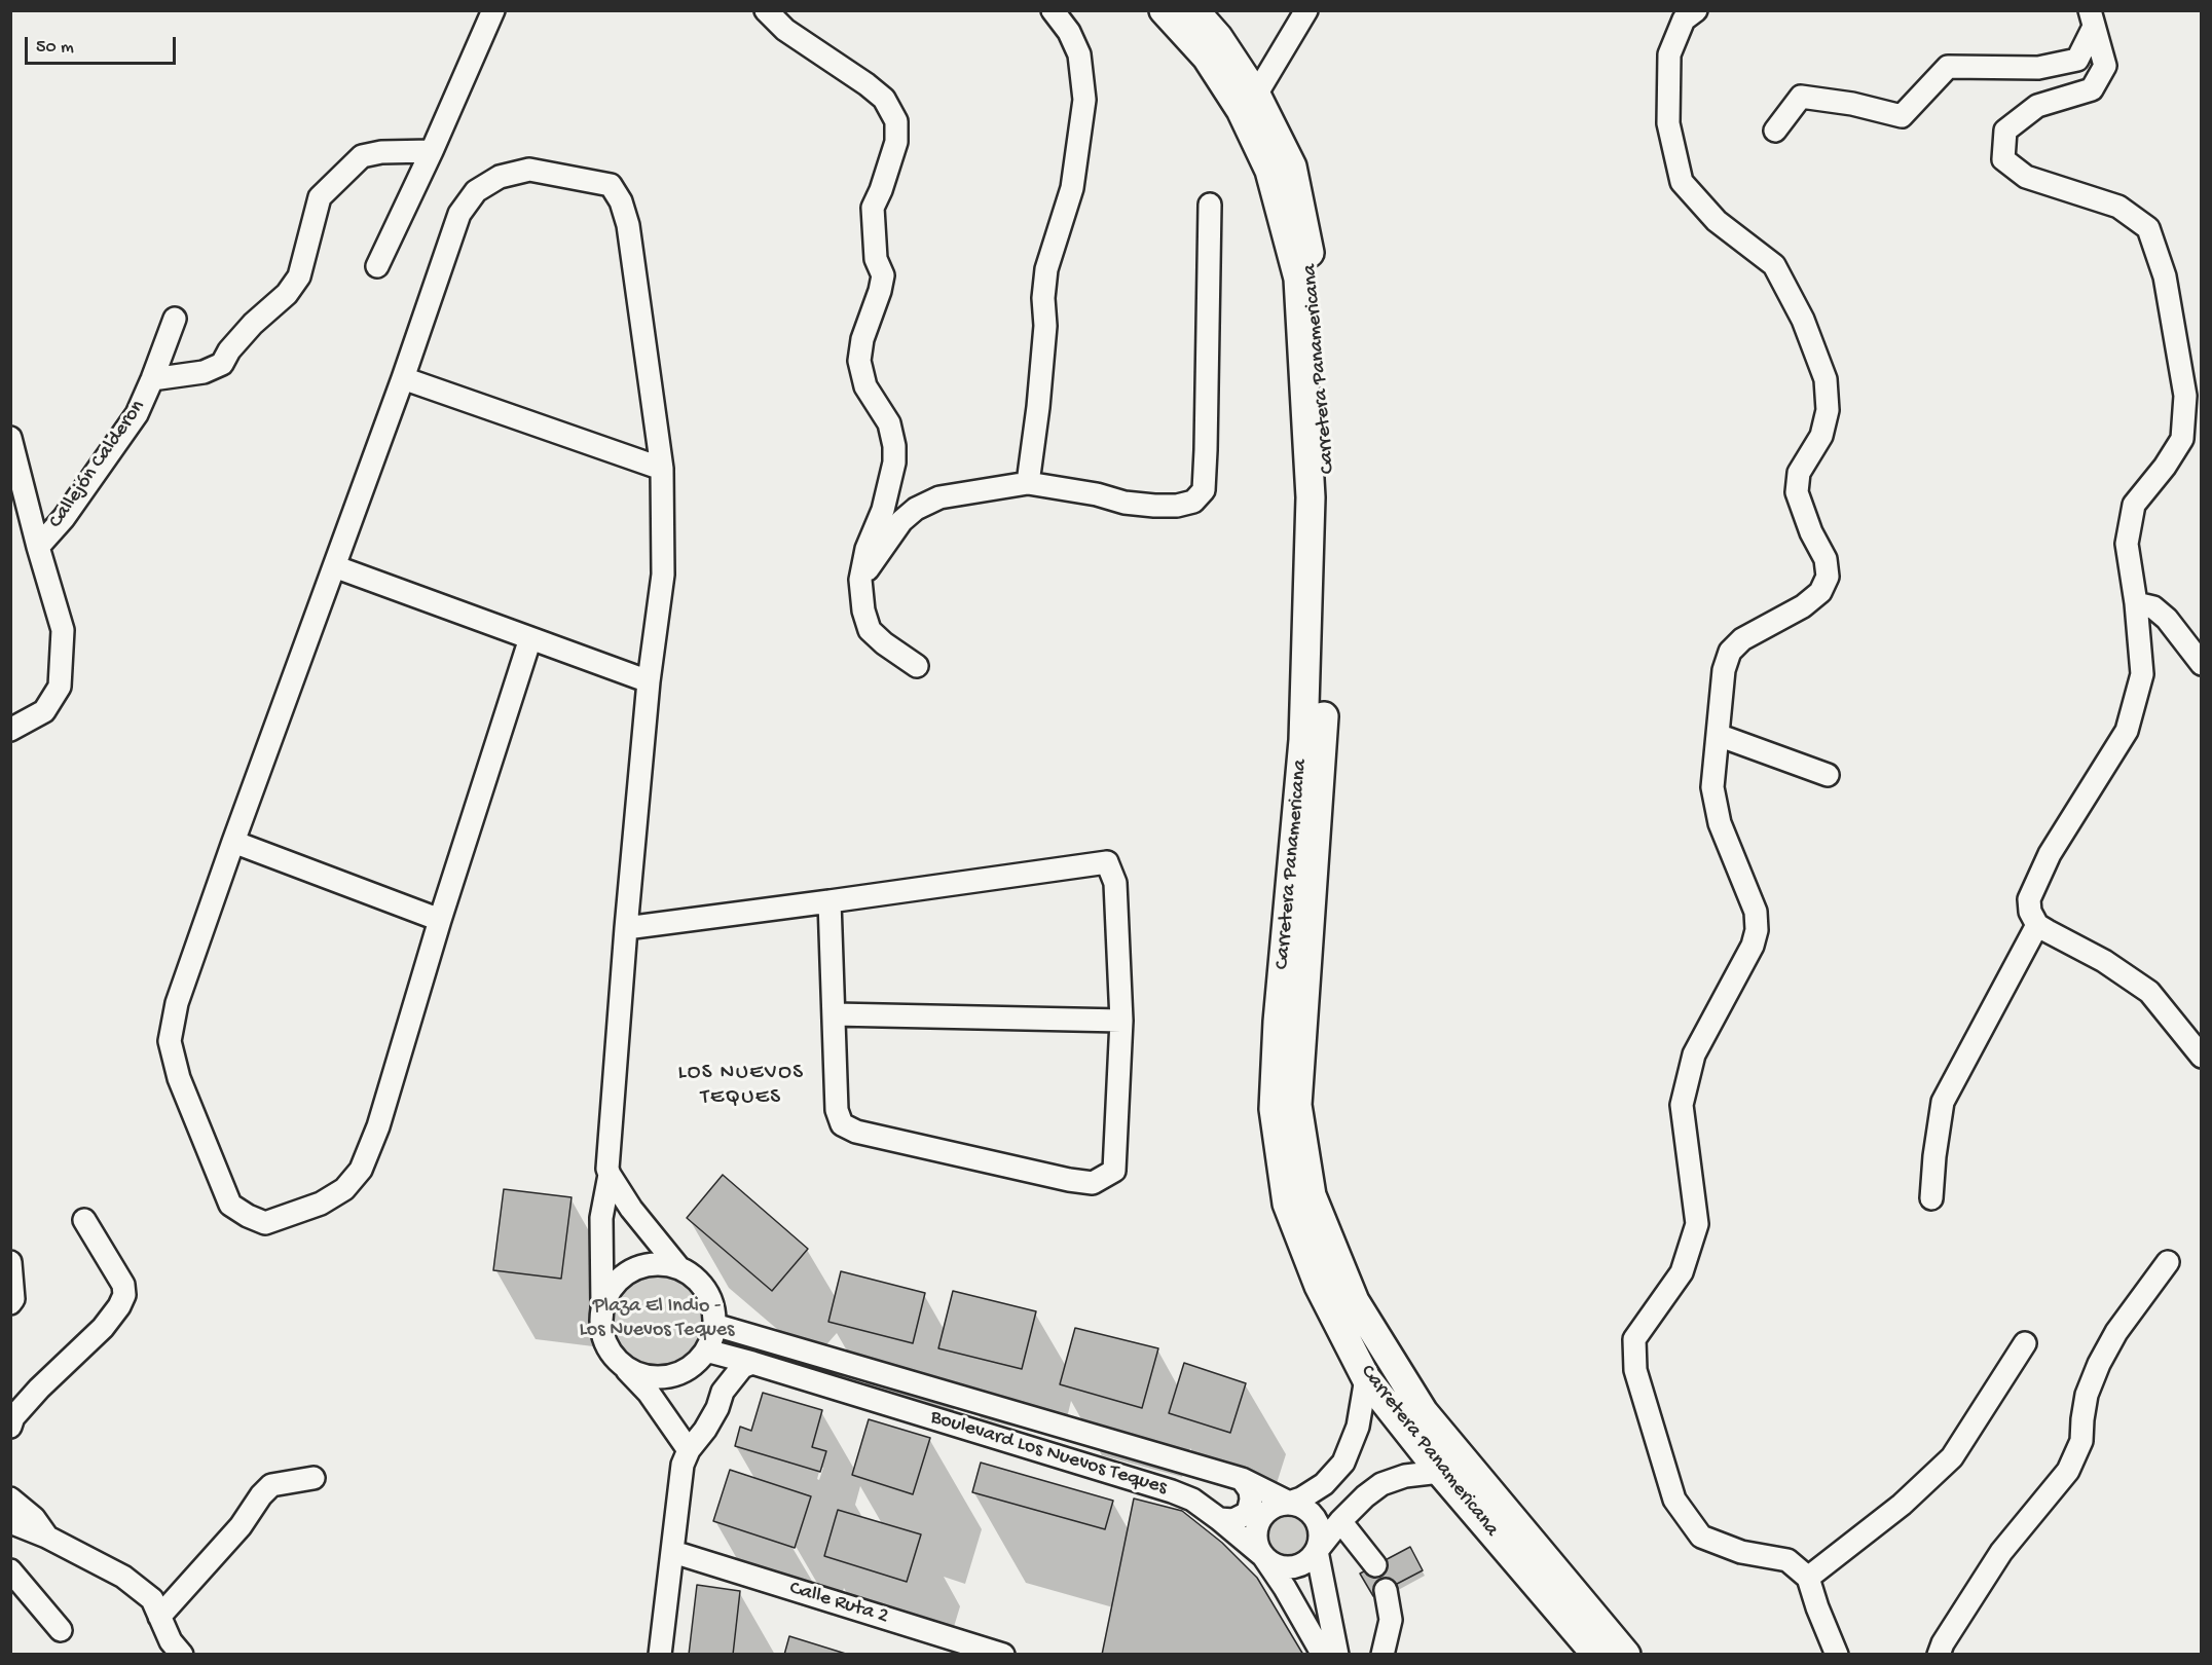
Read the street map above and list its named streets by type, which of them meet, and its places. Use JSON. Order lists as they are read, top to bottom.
{
  "streets": {
    "main road": ["Carretera Panamericana"],
    "street": ["Callejón Calderon", "Boulevard Los Nuevos Teques", "Calle Ruta 2"]
  },
  "districts": ["LOS NUEVOS TEQUES"],
  "parks": ["Plaza El Indio - Los Nuevos Teques"],
  "scale_bar": "50 m"
}
